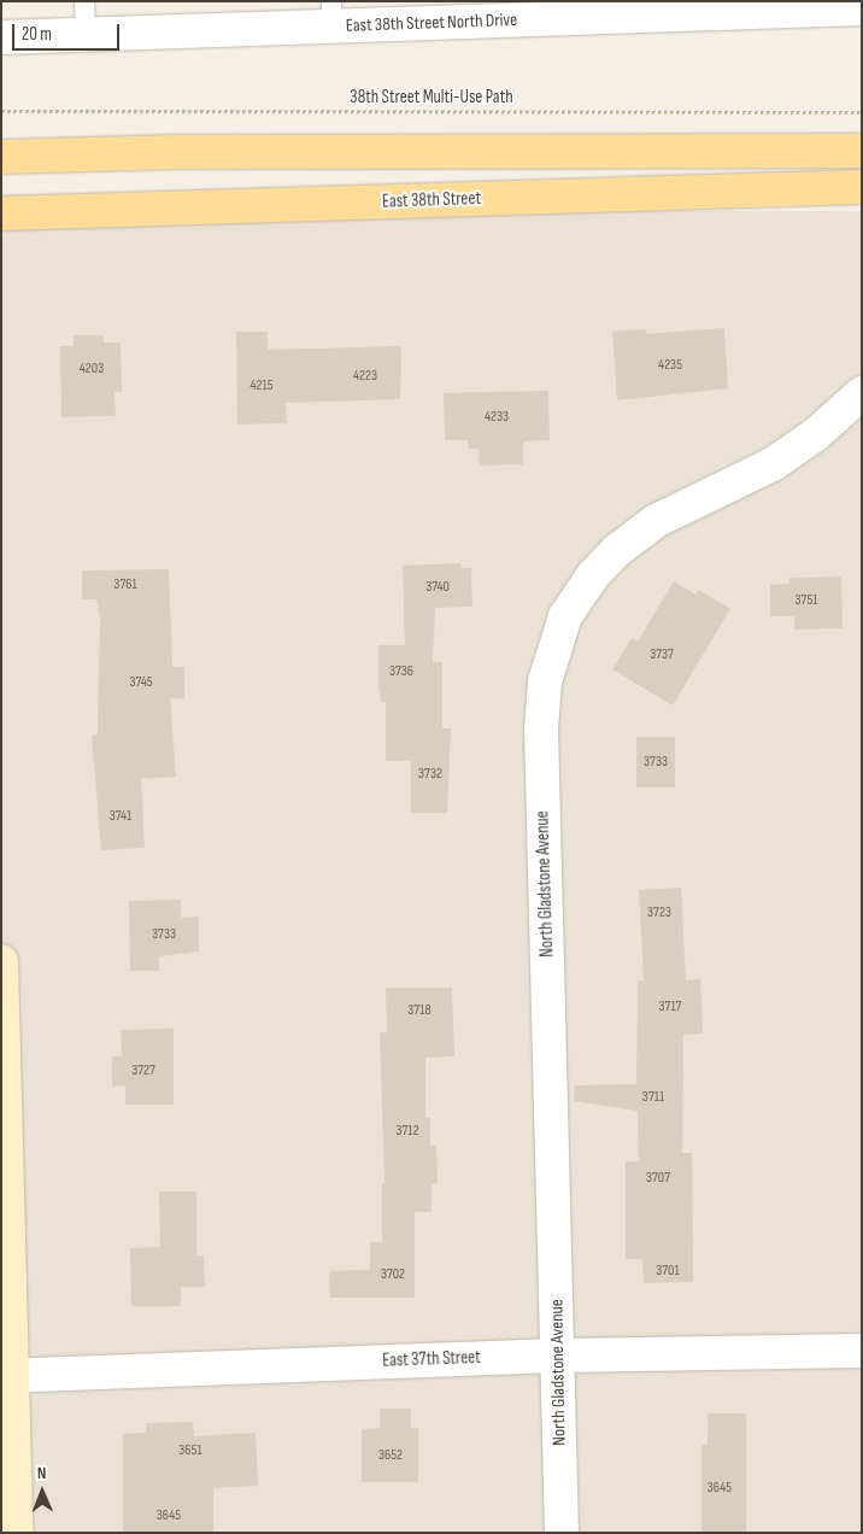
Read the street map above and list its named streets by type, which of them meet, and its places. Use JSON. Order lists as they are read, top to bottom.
{
  "streets": {
    "main road": ["East 38th Street"],
    "street": ["East 38th Street North Drive", "North Gladstone Avenue", "East 37th Street"],
    "path": ["38th Street Multi-Use Path"]
  },
  "crossings": [
    ["North Gladstone Avenue", "East 37th Street"]
  ],
  "house_numbers": [
    "4235",
    "4203",
    "4223",
    "4215",
    "4233",
    "3761",
    "3740",
    "3751",
    "3737",
    "3736",
    "3745",
    "3733",
    "3732",
    "3741",
    "3723",
    "3733",
    "3717",
    "3718",
    "3727",
    "3711",
    "3712",
    "3707",
    "3701",
    "3702",
    "3651",
    "3652",
    "3645",
    "3645"
  ],
  "scale_bar": "20 m",
  "north": "top"
}
